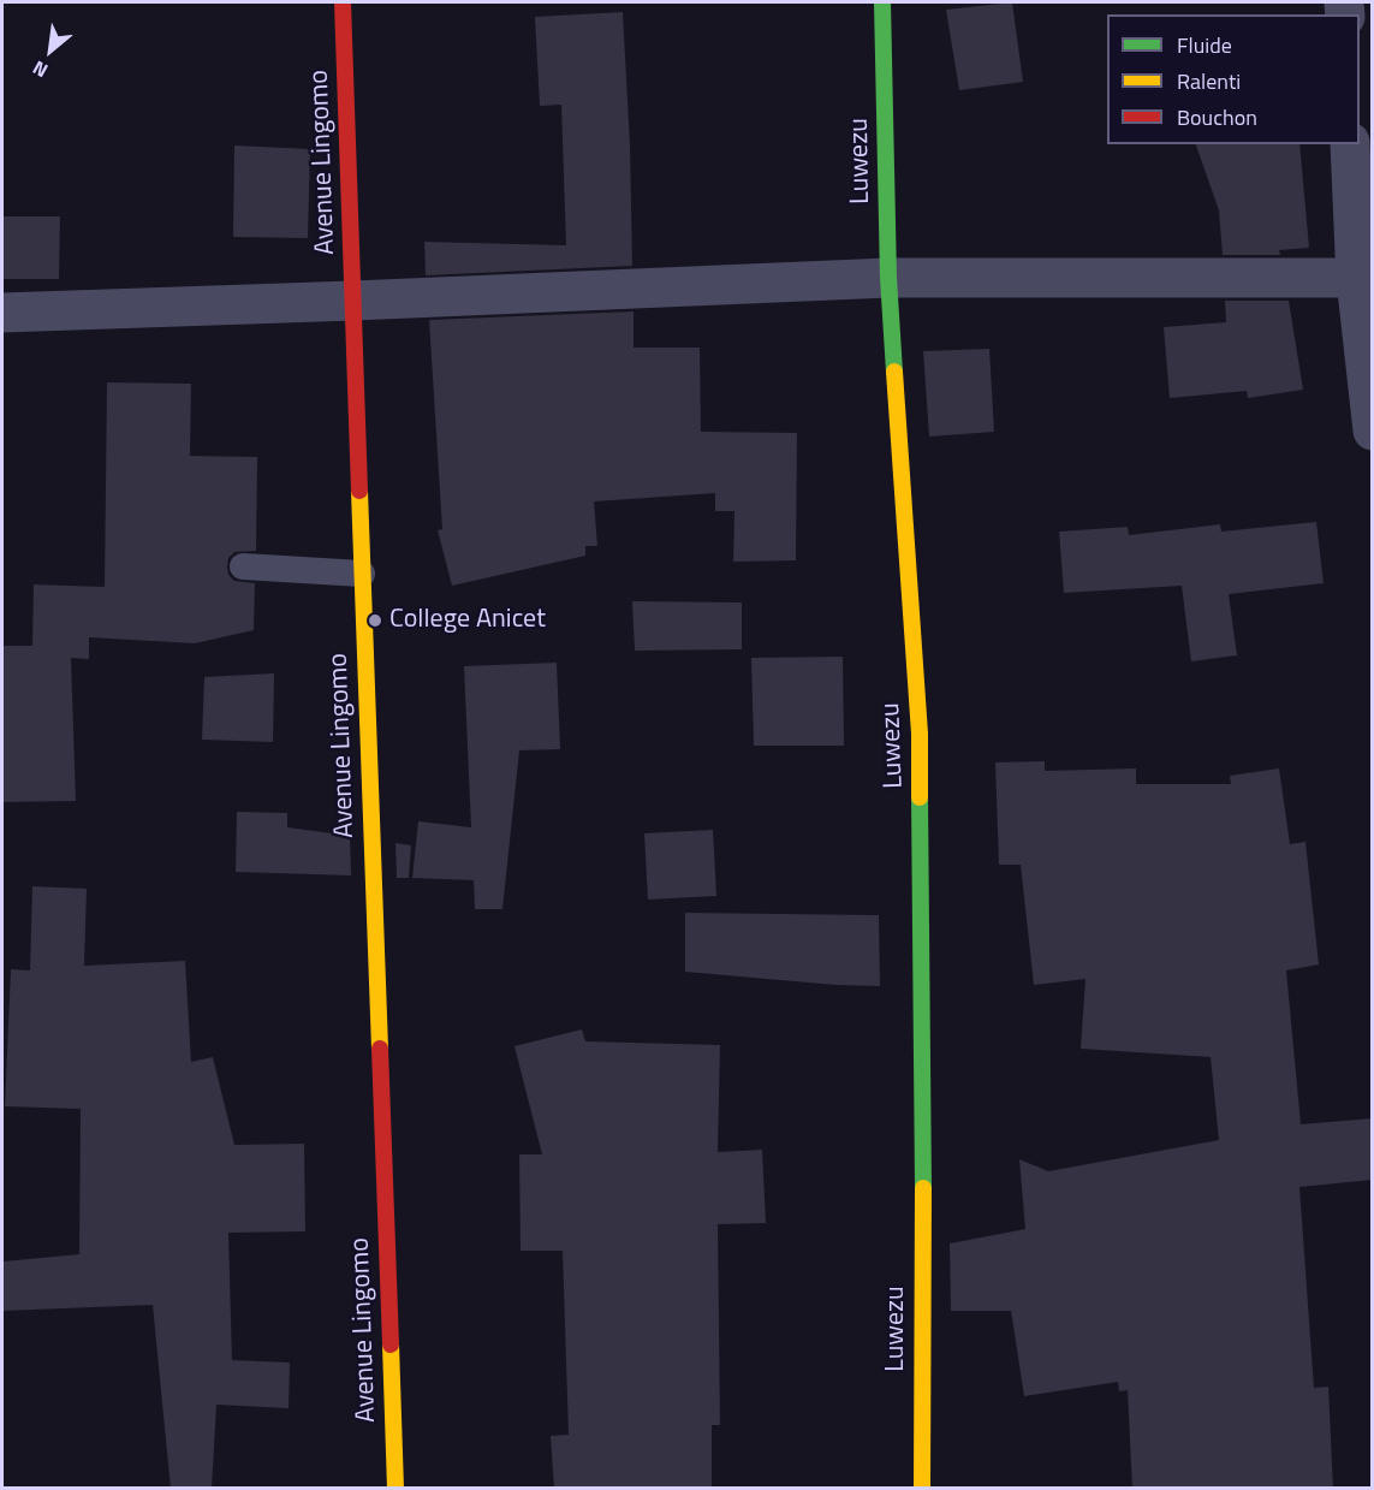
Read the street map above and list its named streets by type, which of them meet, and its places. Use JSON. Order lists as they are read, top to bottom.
{
  "streets": {
    "street": ["Luwezu", "Avenue Lingomo"]
  },
  "places": ["College Anicet"],
  "legend": ["Fluide", "Ralenti", "Bouchon"],
  "north": "bottom left"
}
